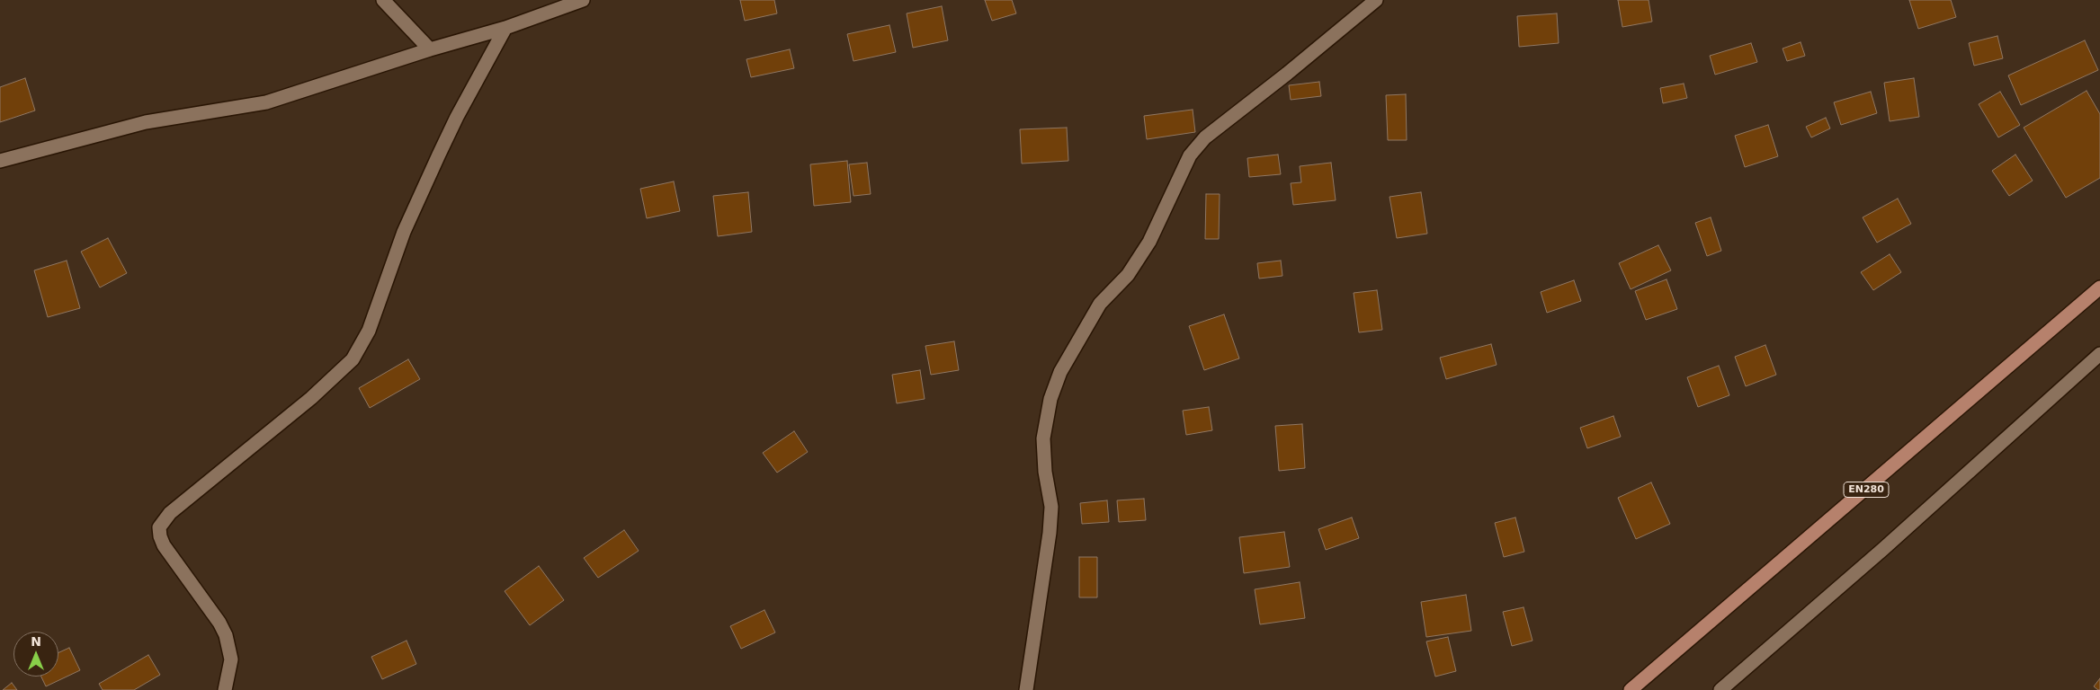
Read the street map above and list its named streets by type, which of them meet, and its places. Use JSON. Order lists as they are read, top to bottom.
{
  "streets": {
    "main road": ["EN280"]
  },
  "north": "top"
}
